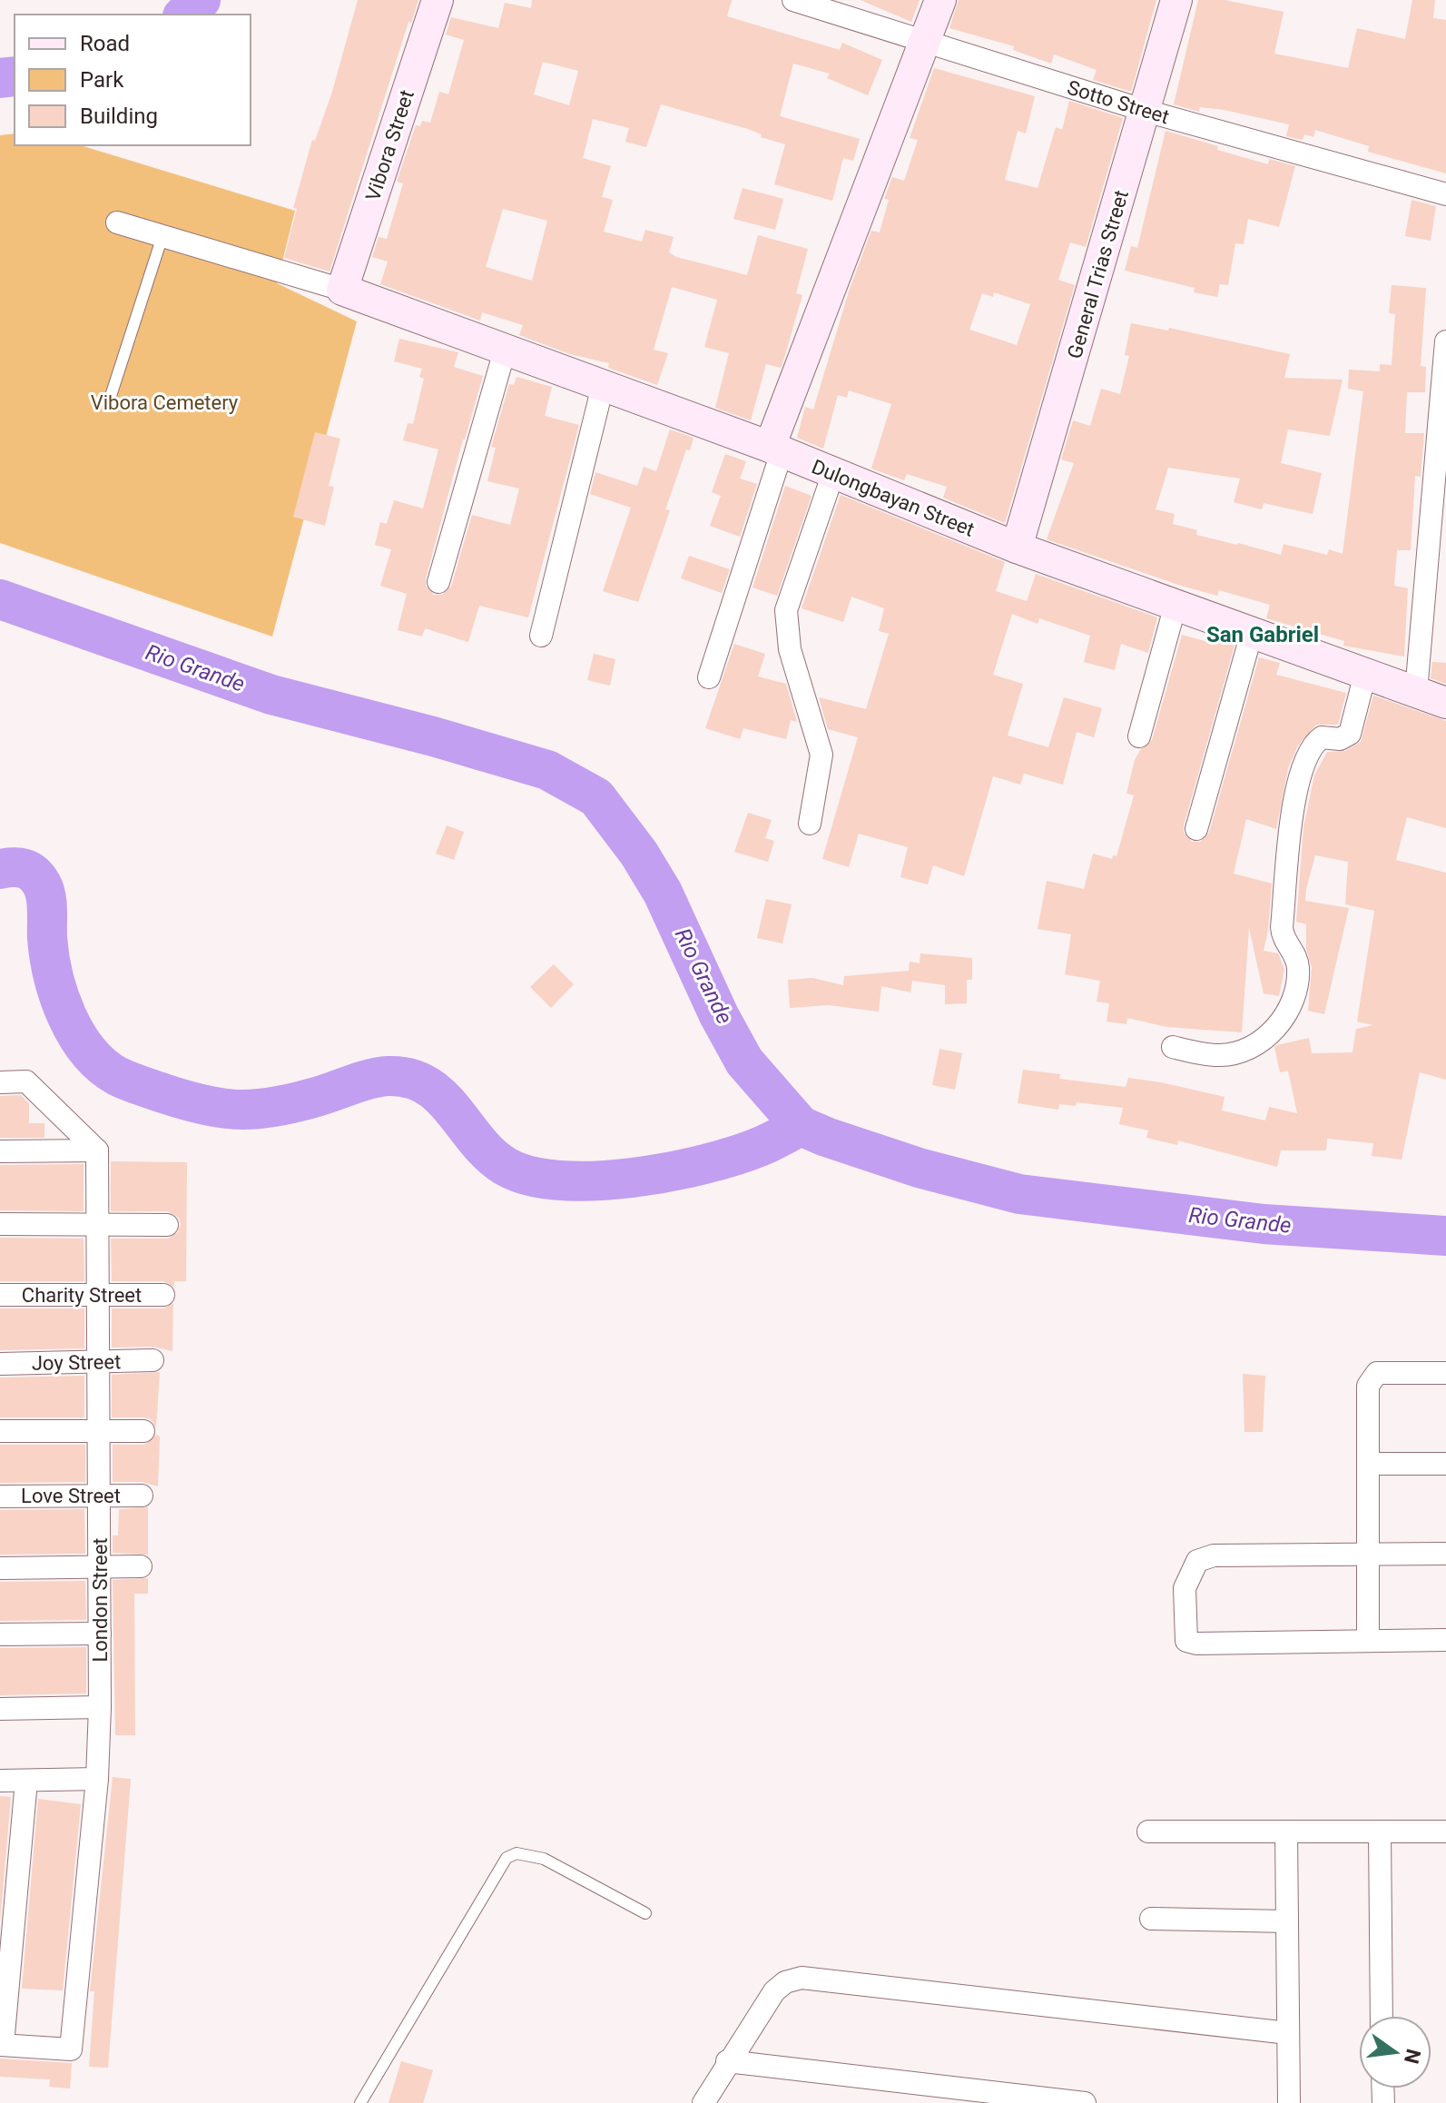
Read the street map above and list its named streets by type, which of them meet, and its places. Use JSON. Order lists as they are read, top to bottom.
{
  "streets": {
    "street": [
      "Sotto Street",
      "Vibora Street",
      "General Trias Street",
      "Dulongbayan Street",
      "Charity Street",
      "Joy Street",
      "Love Street",
      "London Street"
    ]
  },
  "crossings": [
    ["Sotto Street", "General Trias Street"],
    ["Vibora Street", "Dulongbayan Street"],
    ["General Trias Street", "Dulongbayan Street"],
    ["Charity Street", "London Street"],
    ["Joy Street", "London Street"],
    ["Love Street", "London Street"]
  ],
  "districts": ["San Gabriel"],
  "water": ["Rio Grande"],
  "parks": ["Vibora Cemetery"],
  "legend": ["Road", "Park", "Building"],
  "north": "right"
}
